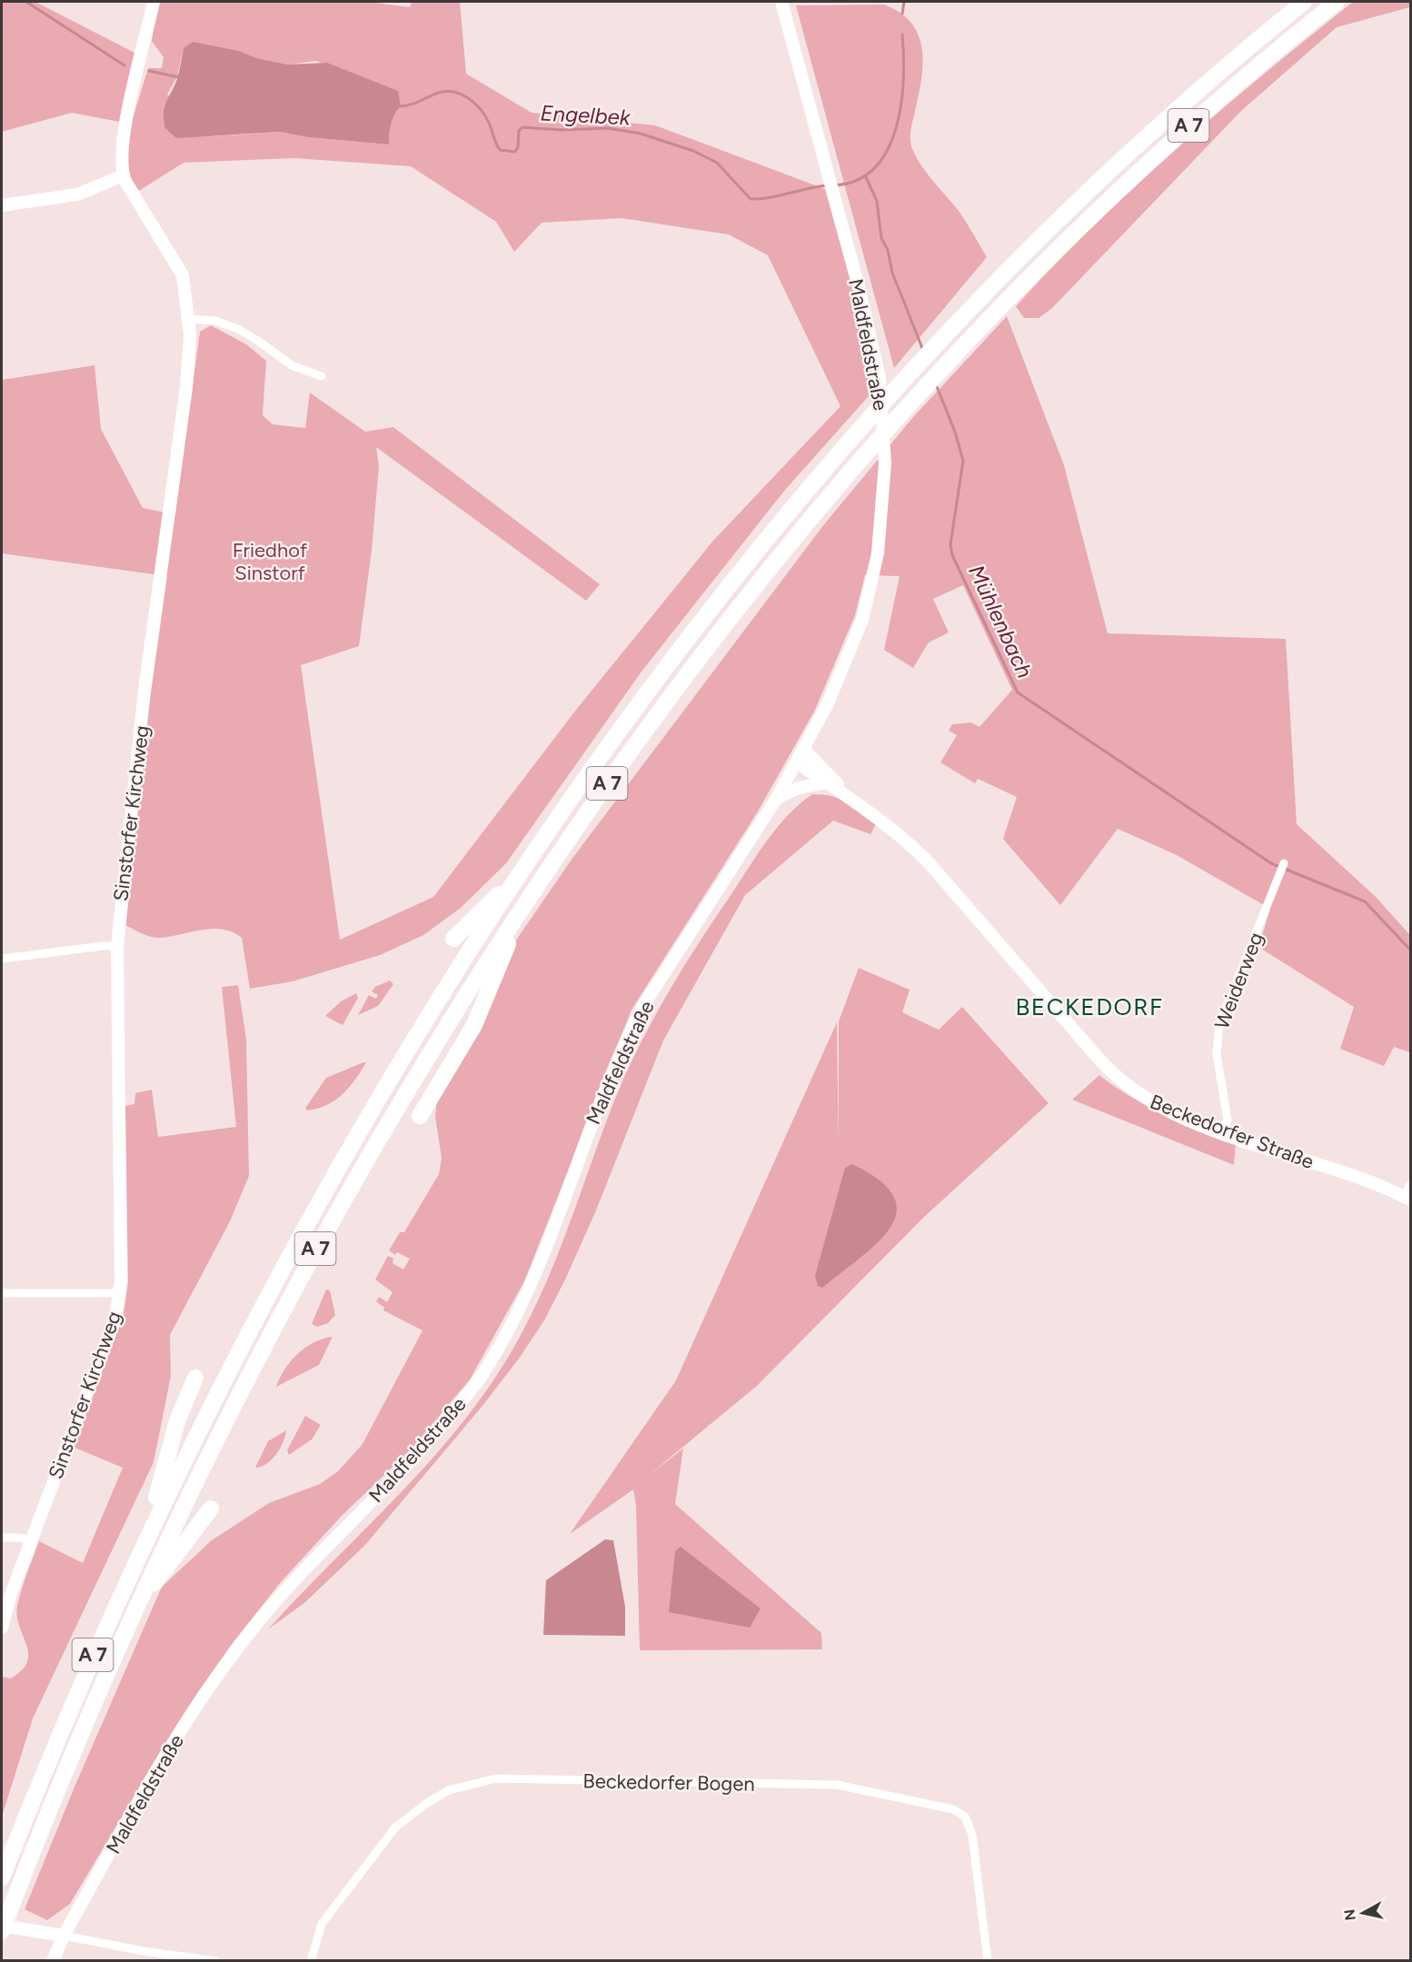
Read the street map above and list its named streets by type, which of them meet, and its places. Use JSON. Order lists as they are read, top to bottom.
{
  "streets": {
    "highway": ["A 7"],
    "street": [
      "Maldfeldstraße",
      "Sinstorfer Kirchweg",
      "Weiderweg",
      "Beckedorfer Straße",
      "Beckedorfer Bogen"
    ]
  },
  "crossings": [
    ["Maldfeldstraße", "Beckedorfer Straße"],
    ["Weiderweg", "Beckedorfer Straße"]
  ],
  "districts": ["BECKEDORF"],
  "water": ["Engelbek", "Mühlenbach"],
  "parks": ["Friedhof Sinstorf"],
  "north": "left"
}
